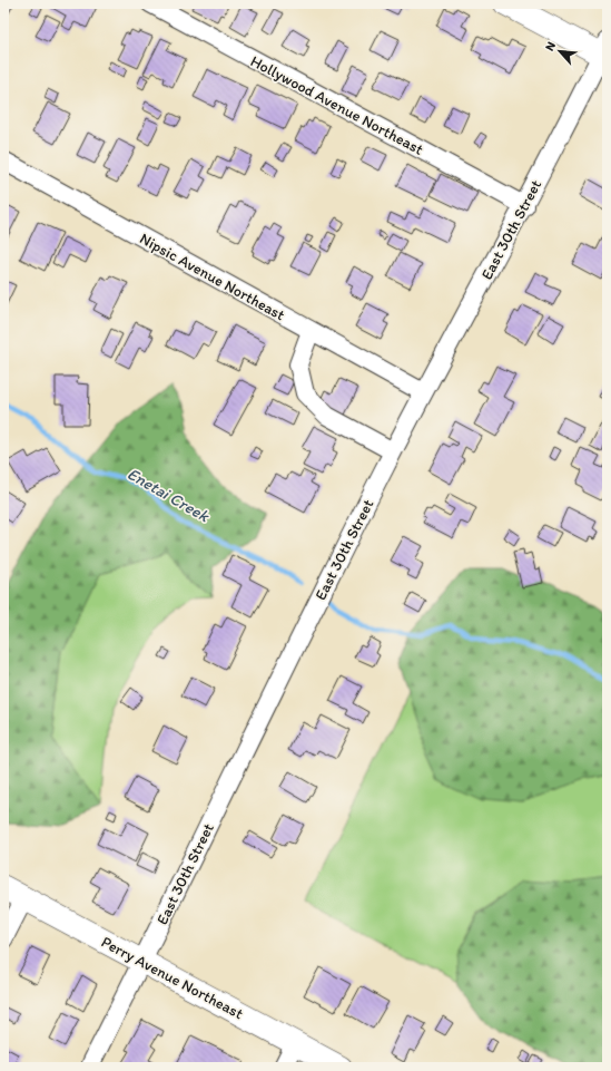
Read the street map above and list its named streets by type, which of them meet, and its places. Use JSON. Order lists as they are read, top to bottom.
{
  "streets": {
    "main road": ["Perry Avenue Northeast"],
    "street": ["Hollywood Avenue Northeast", "East 30th Street", "Nipsic Avenue Northeast"]
  },
  "crossings": [
    ["Hollywood Avenue Northeast", "East 30th Street"],
    ["East 30th Street", "Nipsic Avenue Northeast"],
    ["East 30th Street", "Perry Avenue Northeast"]
  ],
  "water": ["Enetai Creek"],
  "north": "top left"
}
